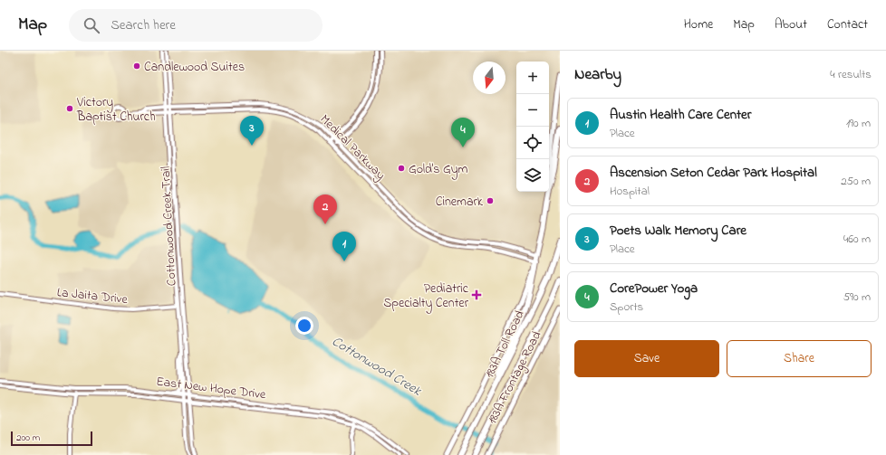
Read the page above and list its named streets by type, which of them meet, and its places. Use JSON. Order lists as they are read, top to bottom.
{
  "streets": {
    "highway": ["183A Toll Road"],
    "main road": ["183A Frontage Road"],
    "street": [
      "Medical Parkway",
      "Cottonwood Creek Trail",
      "La Jaita Drive",
      "East New Hope Drive"
    ]
  },
  "crossings": [
    ["Medical Parkway", "Cottonwood Creek Trail"],
    ["Medical Parkway", "183A Frontage Road"],
    ["Cottonwood Creek Trail", "La Jaita Drive"],
    ["Cottonwood Creek Trail", "East New Hope Drive"]
  ],
  "water": ["Cottonwood Creek"],
  "places": {
    "other": [
      "Candlewood Suites",
      "Victory Baptist Church",
      "Gold's Gym",
      "Cinemark"
    ],
    "health": ["Pediatric Specialty Center"]
  },
  "scale_bar": "200 m",
  "north": "bottom",
  "page": {
    "header": "Map",
    "search": "Search here",
    "nav": [
      "Home",
      "Map",
      "About",
      "Contact"
    ],
    "heading": ["Nearby", "4 results"],
    "map_buttons": ["+", "−"],
    "list": [
      {
        "mark": "1",
        "name": "Austin Health Care Center",
        "note": "Place",
        "value": "190 m"
      },
      {
        "mark": "2",
        "name": "Ascension Seton Cedar Park Hospital",
        "note": "Hospital",
        "value": "250 m"
      },
      {
        "mark": "3",
        "name": "Poets Walk Memory Care",
        "note": "Place",
        "value": "460 m"
      },
      {
        "mark": "4",
        "name": "CorePower Yoga",
        "note": "Sports",
        "value": "590 m"
      }
    ],
    "pins": [
      "3",
      "4",
      "2",
      "1"
    ],
    "buttons": ["Save", "Share"],
    "scale": "200 m"
  }
}
